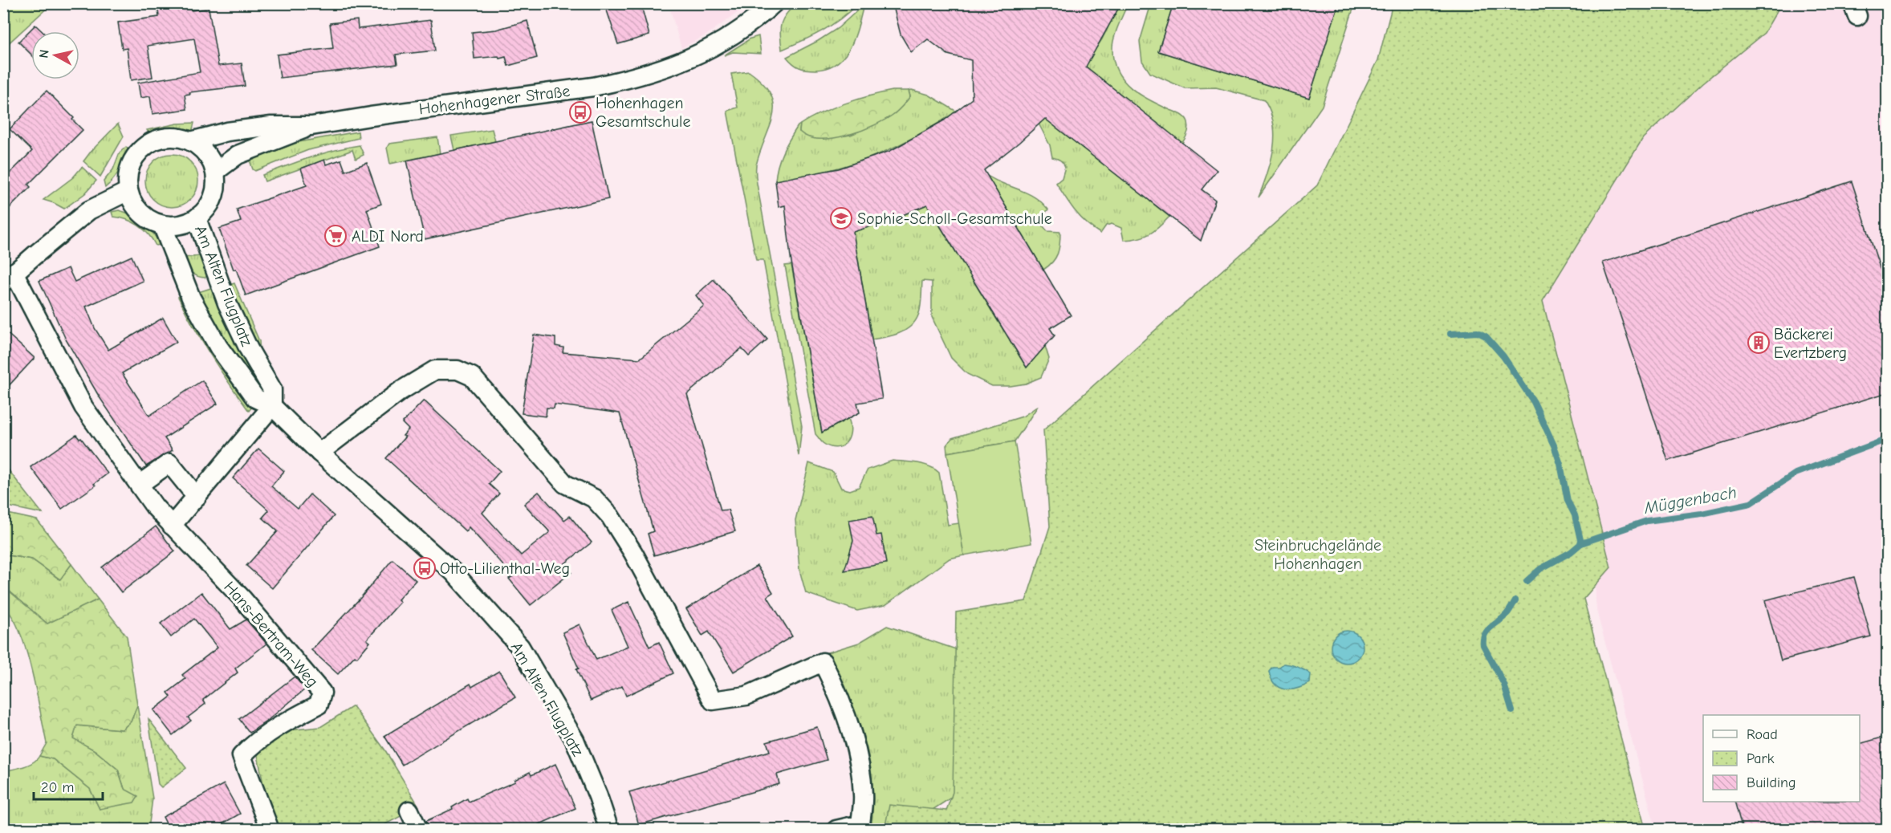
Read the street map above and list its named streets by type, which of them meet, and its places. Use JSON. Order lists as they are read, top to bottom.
{
  "streets": {
    "street": ["Hohenhagener Straße", "Am Alten Flugplatz", "Hans-Bertram-Weg"]
  },
  "crossings": [
    ["Hohenhagener Straße", "Am Alten Flugplatz"]
  ],
  "water": ["Müggenbach"],
  "parks": ["Steinbruchgelände Hohenhagen"],
  "places": {
    "bus stop": ["Hohenhagen Gesamtschule", "Otto-Lilienthal-Weg"],
    "school or university": ["Sophie-Scholl-Gesamtschule"],
    "supermarket": ["ALDI Nord"],
    "building": ["Bäckerei Evertzberg"]
  },
  "legend": ["Road", "Park", "Building"],
  "scale_bar": "20 m",
  "north": "left"
}
